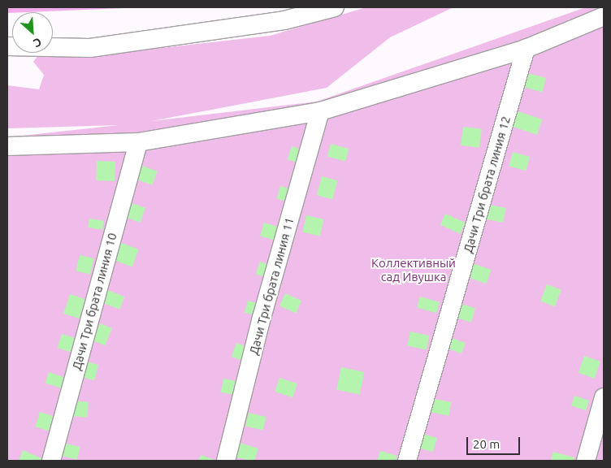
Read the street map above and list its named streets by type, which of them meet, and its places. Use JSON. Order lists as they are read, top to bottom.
{
  "streets": {
    "street": ["Дачи Три брата линия 12", "Дачи Три брата линия 11", "Дачи Три брата линия 10"]
  },
  "parks": ["Коллективный сад Ивушка"],
  "scale_bar": "20 m",
  "north": "bottom right"
}
